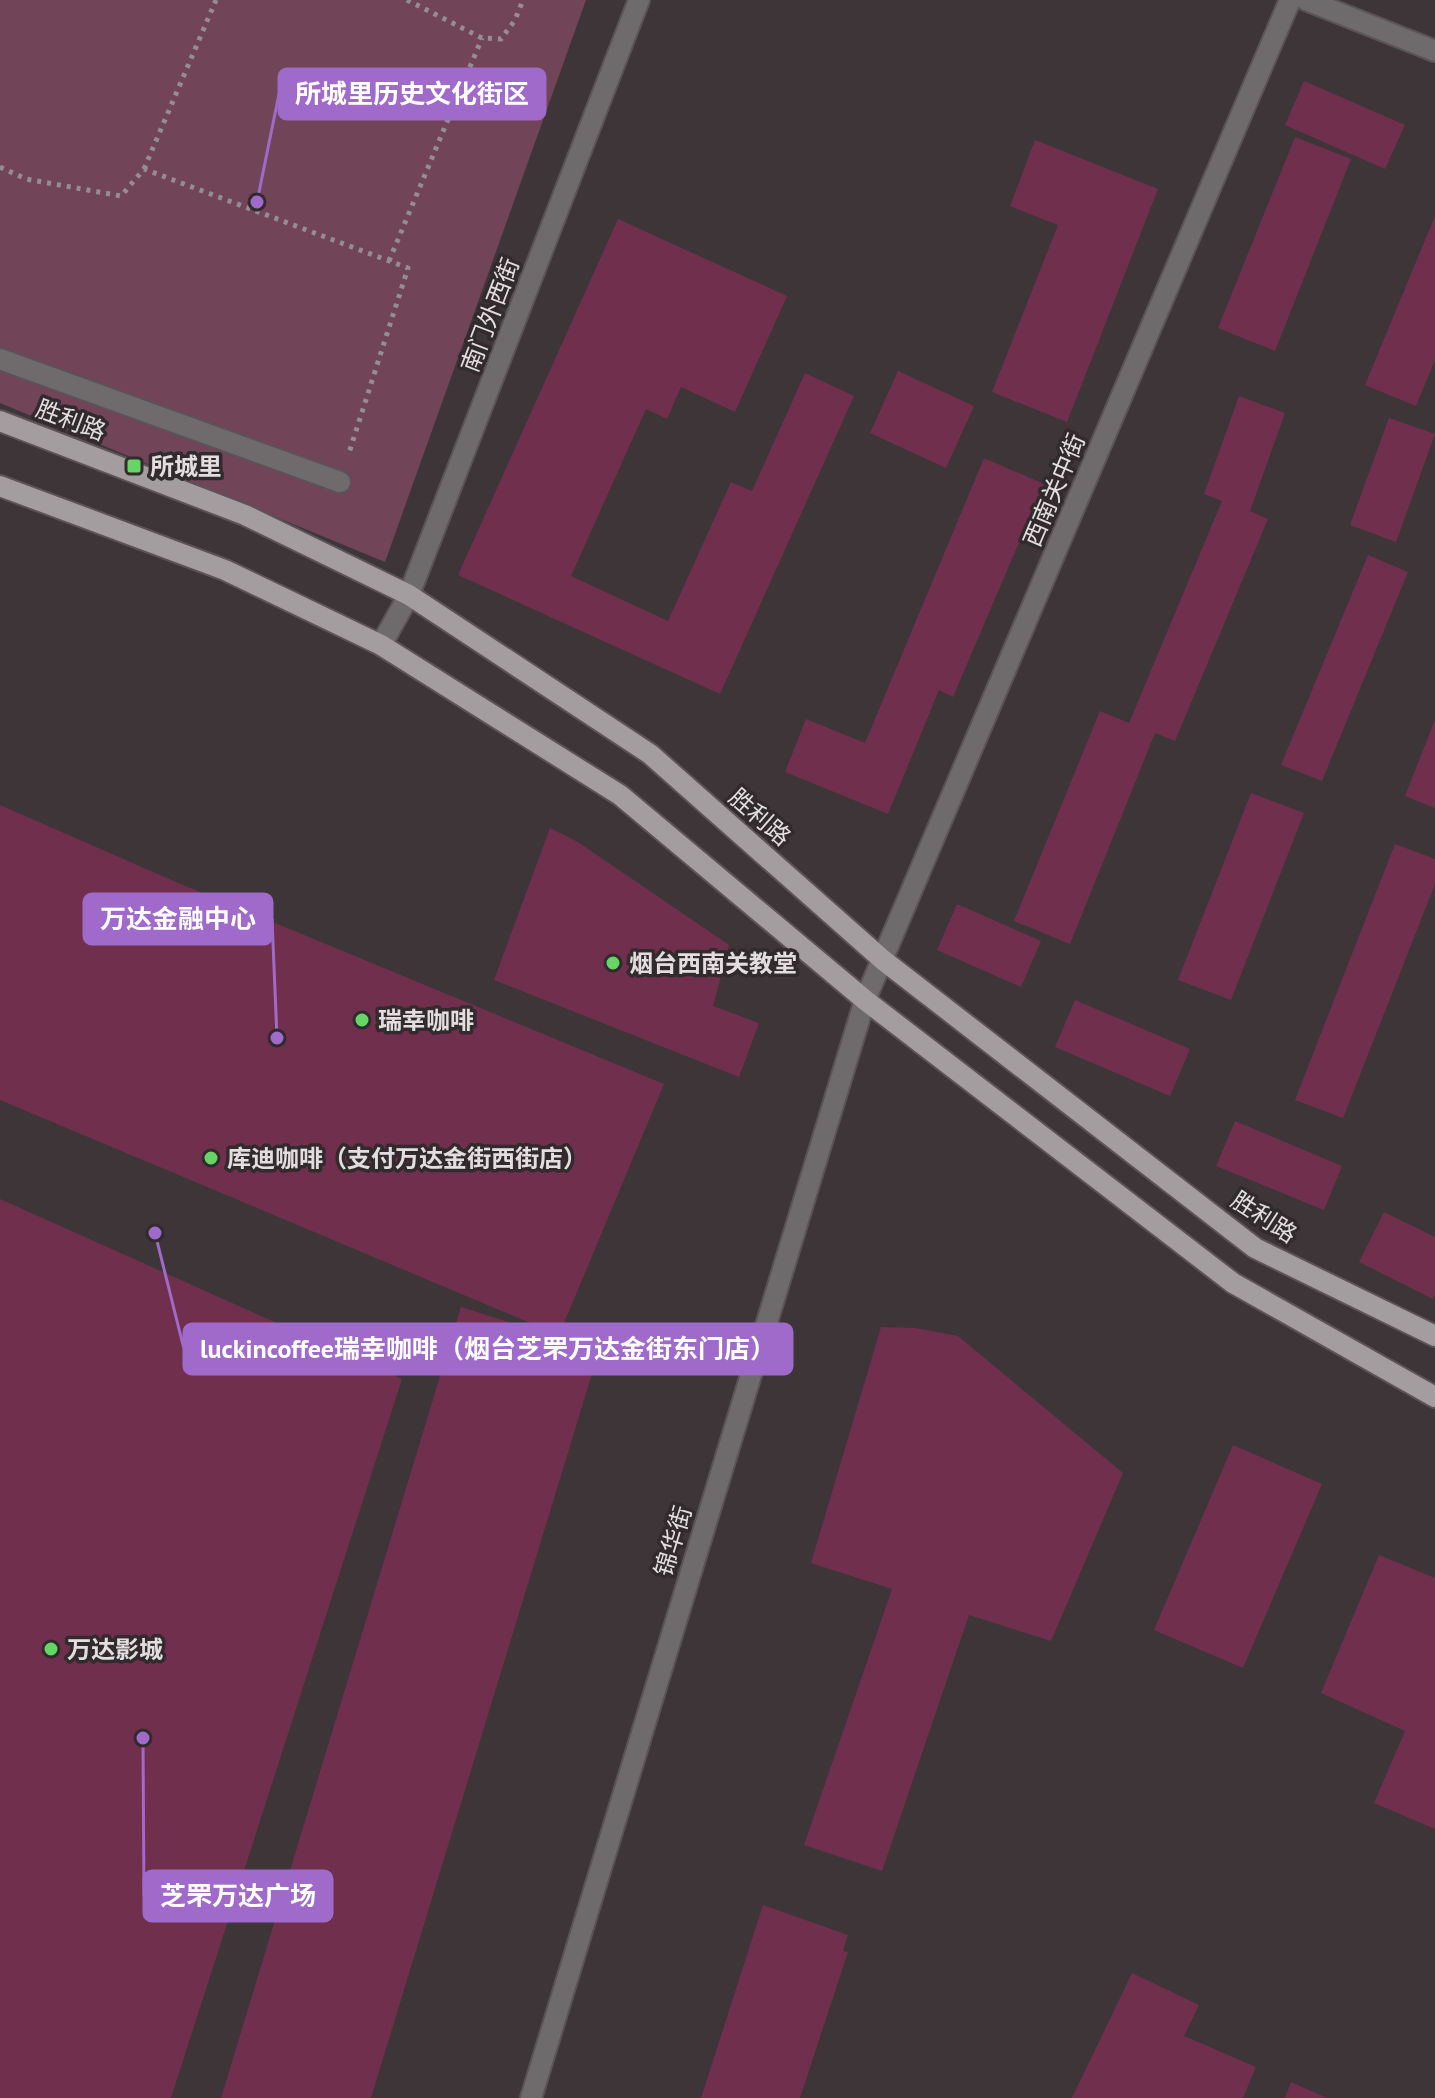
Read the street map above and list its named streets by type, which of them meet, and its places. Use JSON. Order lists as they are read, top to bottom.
{
  "streets": {
    "main road": ["胜利路"],
    "street": ["南门外西街", "西南关中街", "锦华街"]
  },
  "crossings": [
    ["南门外西街", "胜利路"],
    ["胜利路", "西南关中街"],
    ["西南关中街", "锦华街"]
  ],
  "places": {
    "other": [
      "所城里历史文化街区",
      "烟台西南关教堂",
      "瑞幸咖啡",
      "万达金融中心",
      "库迪咖啡（支付万达金街西街店）",
      "luckincoffee瑞幸咖啡（烟台芝罘万达金街东门店）",
      "万达影城",
      "芝罘万达广场"
    ],
    "transit": ["所城里"]
  }
}
